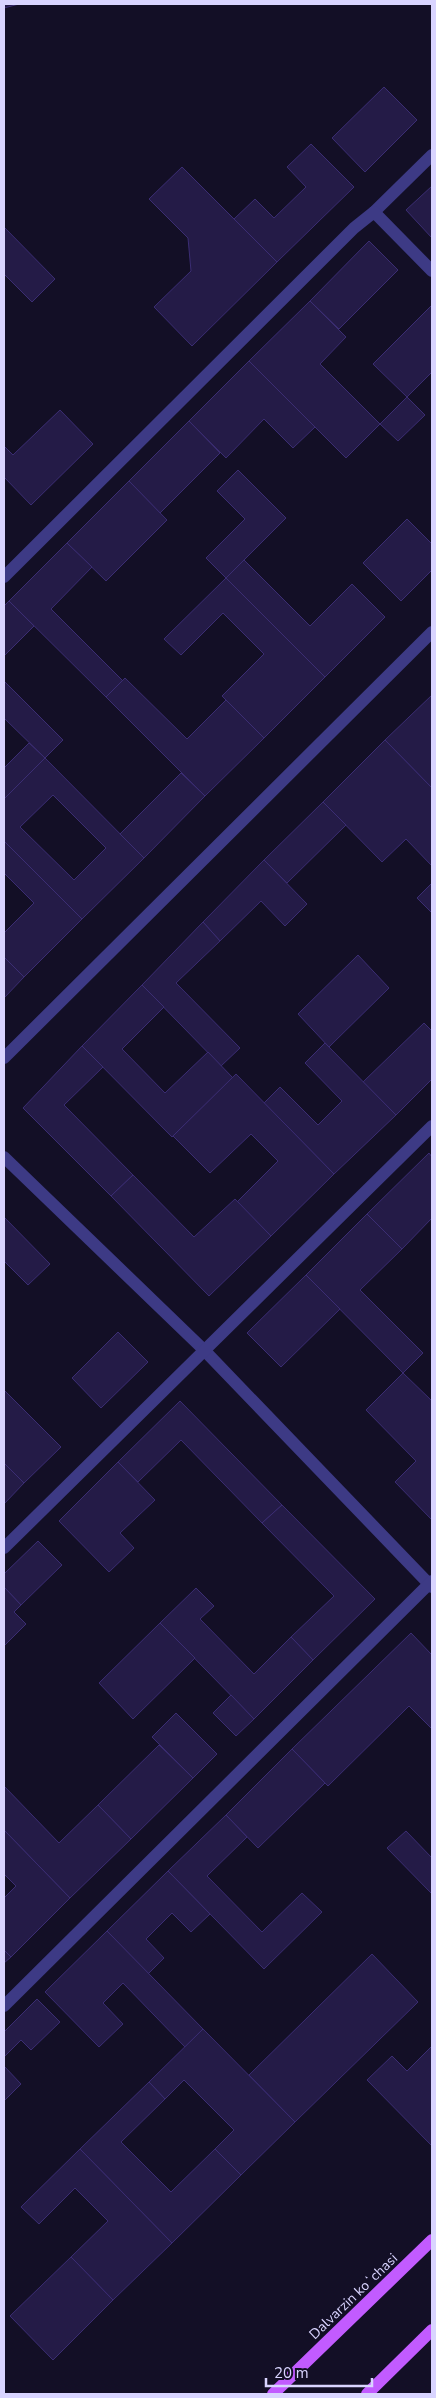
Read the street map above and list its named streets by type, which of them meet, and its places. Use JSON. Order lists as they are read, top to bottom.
{
  "streets": {
    "main road": ["Dalvarzin koʻchasi"]
  },
  "scale_bar": "20 m"
}
